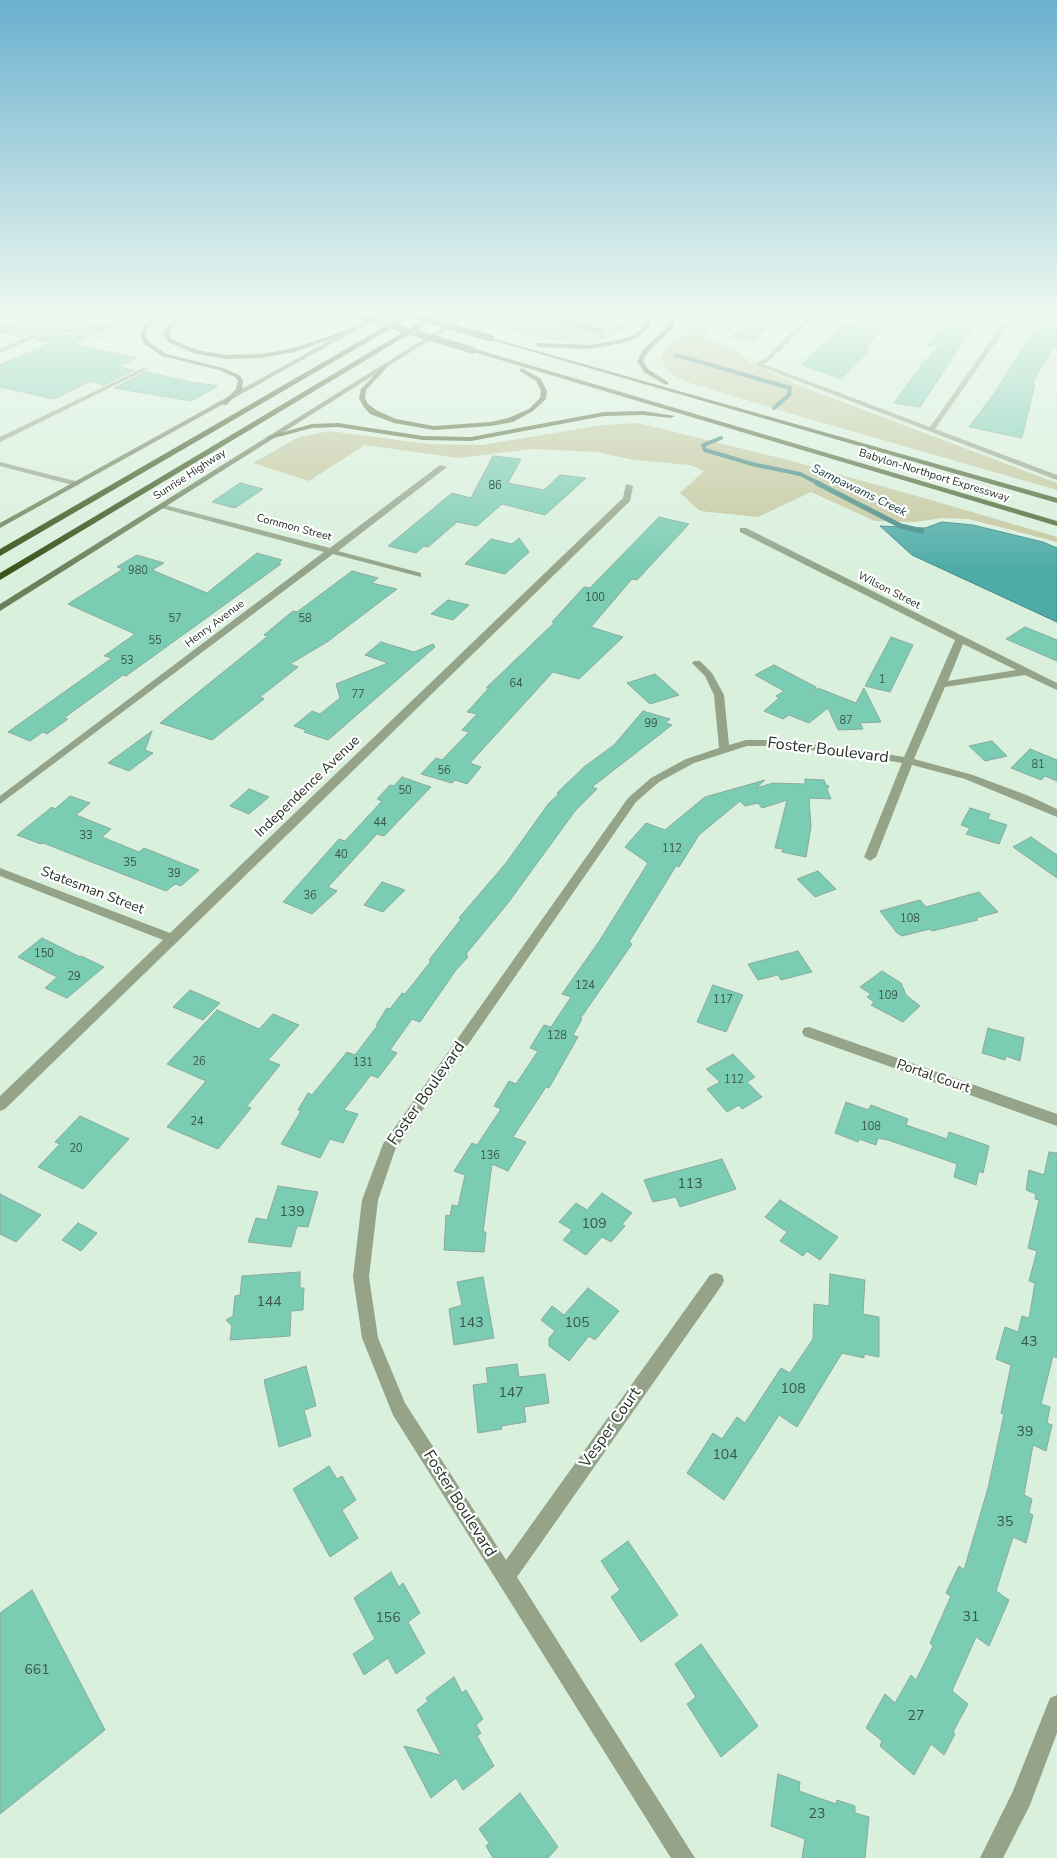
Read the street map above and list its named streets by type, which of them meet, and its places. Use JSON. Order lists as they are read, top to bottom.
{
  "streets": {
    "highway": ["Sunrise Highway"],
    "main road": ["Babylon-Northport Expressway"],
    "street": [
      "Common Street",
      "Wilson Street",
      "Henry Avenue",
      "Foster Boulevard",
      "Independence Avenue",
      "Statesman Street",
      "Portal Court",
      "Vesper Court"
    ]
  },
  "crossings": [
    ["Sunrise Highway", "Common Street"],
    ["Common Street", "Henry Avenue"],
    ["Foster Boulevard", "Vesper Court"],
    ["Independence Avenue", "Statesman Street"]
  ],
  "water": ["Sampawams Creek"],
  "house_numbers": [
    "86",
    "980",
    "100",
    "57",
    "58",
    "55",
    "53",
    "1",
    "64",
    "77",
    "87",
    "99",
    "81",
    "56",
    "50",
    "44",
    "33",
    "112",
    "40",
    "35",
    "39",
    "36",
    "108",
    "150",
    "29",
    "124",
    "109",
    "117",
    "128",
    "26",
    "131",
    "112",
    "24",
    "108",
    "20",
    "136",
    "113",
    "139",
    "109",
    "144",
    "143",
    "105",
    "43",
    "108",
    "147",
    "39",
    "104",
    "35",
    "31",
    "156",
    "661",
    "27",
    "23"
  ]
}
